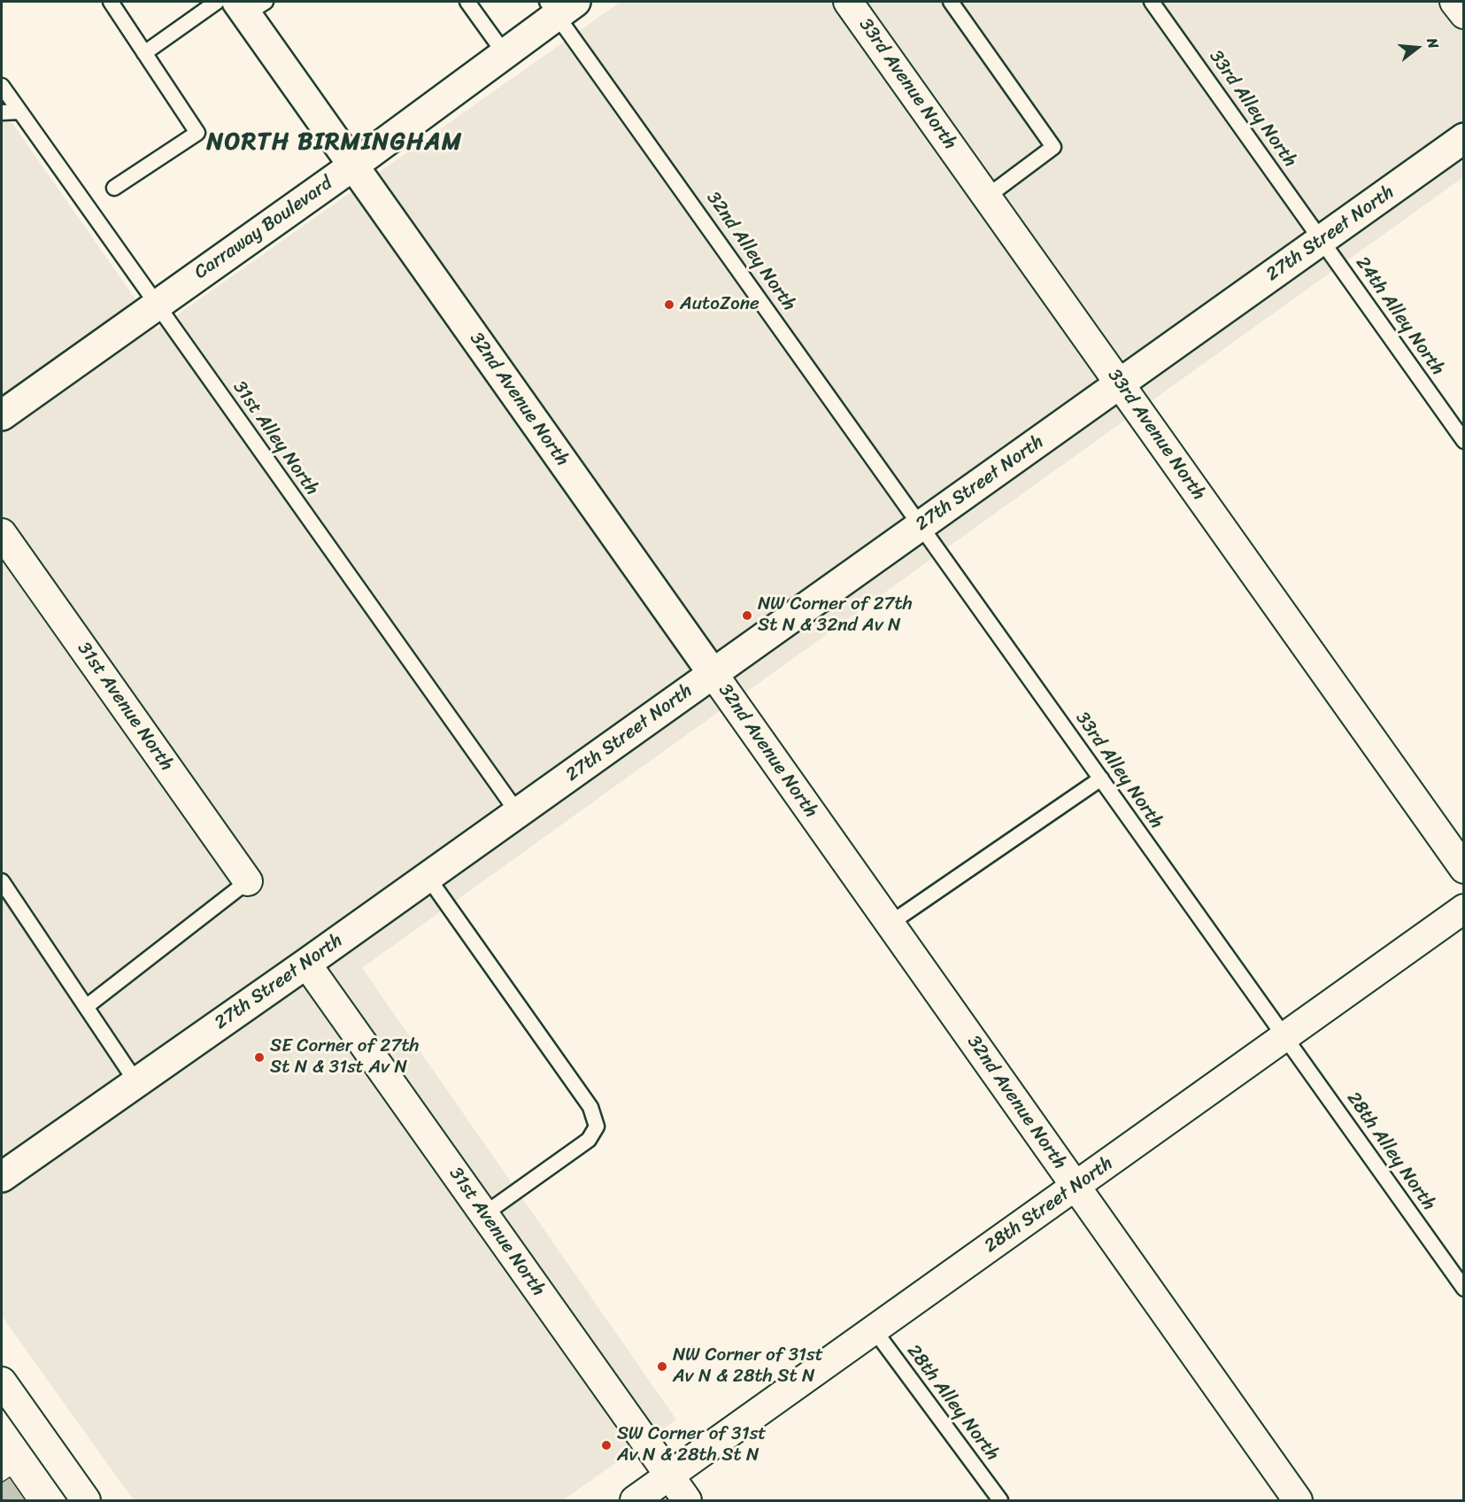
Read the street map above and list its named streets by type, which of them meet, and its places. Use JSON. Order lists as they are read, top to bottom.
{
  "streets": {
    "street": [
      "33rd Avenue North",
      "Carraway Boulevard",
      "27th Street North",
      "32nd Avenue North",
      "31st Avenue North",
      "28th Street North"
    ],
    "lane": [
      "33rd Alley North",
      "32nd Alley North",
      "24th Alley North",
      "31st Alley North",
      "28th Alley North"
    ]
  },
  "crossings": [
    ["33rd Avenue North", "27th Street North"],
    ["33rd Alley North", "27th Street North"],
    ["33rd Alley North", "32nd Alley North"],
    ["33rd Alley North", "24th Alley North"],
    ["33rd Alley North", "28th Alley North"],
    ["33rd Alley North", "28th Street North"],
    ["Carraway Boulevard", "32nd Alley North"],
    ["Carraway Boulevard", "32nd Avenue North"],
    ["Carraway Boulevard", "31st Alley North"],
    ["27th Street North", "32nd Alley North"],
    ["27th Street North", "24th Alley North"],
    ["27th Street North", "32nd Avenue North"],
    ["27th Street North", "31st Alley North"],
    ["27th Street North", "31st Avenue North"],
    ["32nd Avenue North", "28th Street North"],
    ["31st Avenue North", "28th Street North"],
    ["28th Alley North", "28th Street North"]
  ],
  "districts": ["NORTH BIRMINGHAM"],
  "places": [
    "AutoZone",
    "NW Corner of 27th St N & 32nd Av N",
    "SE Corner of 27th St N & 31st Av N",
    "NW Corner of 31st Av N & 28th St N",
    "SW Corner of 31st Av N & 28th St N"
  ],
  "north": "right"
}
